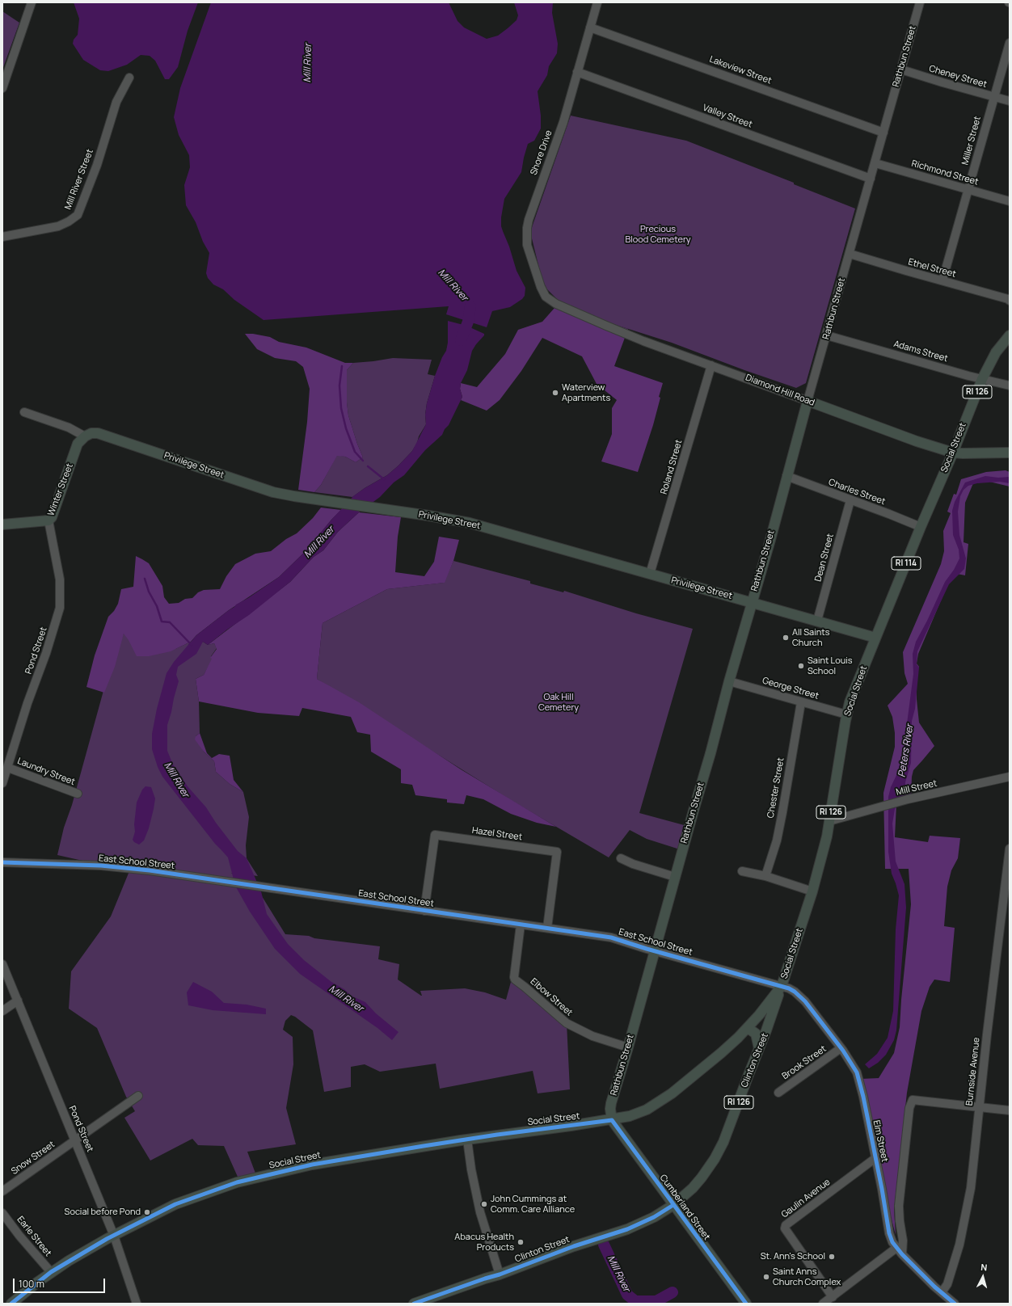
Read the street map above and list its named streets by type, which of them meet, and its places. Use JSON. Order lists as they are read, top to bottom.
{
  "streets": {
    "main road": [
      "Rathbun Street",
      "Diamond Hill Road",
      "RI 126",
      "Social Street",
      "Privilege Street",
      "Winter Street",
      "RI 114",
      "Clinton Street",
      "Cumberland Street"
    ],
    "street": [
      "Lakeview Street",
      "Cheney Street",
      "Valley Street",
      "Miller Street",
      "Shore Drive",
      "Richmond Street",
      "Mill River Street",
      "Ethel Street",
      "Adams Street",
      "Roland Street",
      "Charles Street",
      "Dean Street",
      "Pond Street",
      "George Street",
      "Laundry Street",
      "Chester Street",
      "Mill Street",
      "Hazel Street",
      "East School Street",
      "Elbow Street",
      "Brook Street",
      "Burnside Avenue",
      "Elm Street",
      "Snow Street",
      "Gaulin Avenue",
      "Earle Street"
    ]
  },
  "crossings": [
    ["Rathbun Street", "Lakeview Street"],
    ["Rathbun Street", "Cheney Street"],
    ["Rathbun Street", "Valley Street"],
    ["Rathbun Street", "Richmond Street"],
    ["Rathbun Street", "Ethel Street"],
    ["Rathbun Street", "Adams Street"],
    ["Rathbun Street", "Diamond Hill Road"],
    ["Rathbun Street", "Social Street"],
    ["Rathbun Street", "Privilege Street"],
    ["Rathbun Street", "Charles Street"],
    ["Rathbun Street", "George Street"],
    ["Rathbun Street", "East School Street"],
    ["Rathbun Street", "Elbow Street"],
    ["Rathbun Street", "Cumberland Street"],
    ["Lakeview Street", "Shore Drive"],
    ["Cheney Street", "Miller Street"],
    ["Valley Street", "Shore Drive"],
    ["Miller Street", "Richmond Street"],
    ["Miller Street", "Ethel Street"],
    ["Shore Drive", "Diamond Hill Road"],
    ["Adams Street", "Social Street"],
    ["Diamond Hill Road", "Social Street"],
    ["Diamond Hill Road", "Roland Street"],
    ["Social Street", "Privilege Street"],
    ["Social Street", "Charles Street"],
    ["Social Street", "Pond Street"],
    ["Social Street", "George Street"],
    ["Social Street", "Mill Street"],
    ["Social Street", "East School Street"],
    ["Social Street", "Clinton Street"],
    ["Social Street", "Elm Street"],
    ["Social Street", "Cumberland Street"],
    ["Social Street", "Earle Street"],
    ["Privilege Street", "Roland Street"],
    ["Privilege Street", "Winter Street"],
    ["Privilege Street", "Dean Street"],
    ["Winter Street", "Pond Street"],
    ["Charles Street", "Dean Street"],
    ["Pond Street", "Laundry Street"],
    ["Pond Street", "Snow Street"],
    ["George Street", "Chester Street"],
    ["Hazel Street", "East School Street"],
    ["East School Street", "Elbow Street"],
    ["East School Street", "Clinton Street"],
    ["East School Street", "Elm Street"],
    ["Clinton Street", "Elm Street"],
    ["Clinton Street", "Cumberland Street"],
    ["Brook Street", "Elm Street"],
    ["Burnside Avenue", "Elm Street"],
    ["Elm Street", "Gaulin Avenue"]
  ],
  "water": ["Mill River", "Peters River"],
  "parks": ["Precious Blood Cemetery", "Oak Hill Cemetery"],
  "places": [
    "Waterview Apartments",
    "All Saints Church",
    "Saint Louis School",
    "John Cummings at Comm. Care Alliance",
    "Social before Pond",
    "Abacus Health Products",
    "St. Ann's School",
    "Saint Anns Church Complex"
  ],
  "scale_bar": "100 m",
  "north": "top"
}
